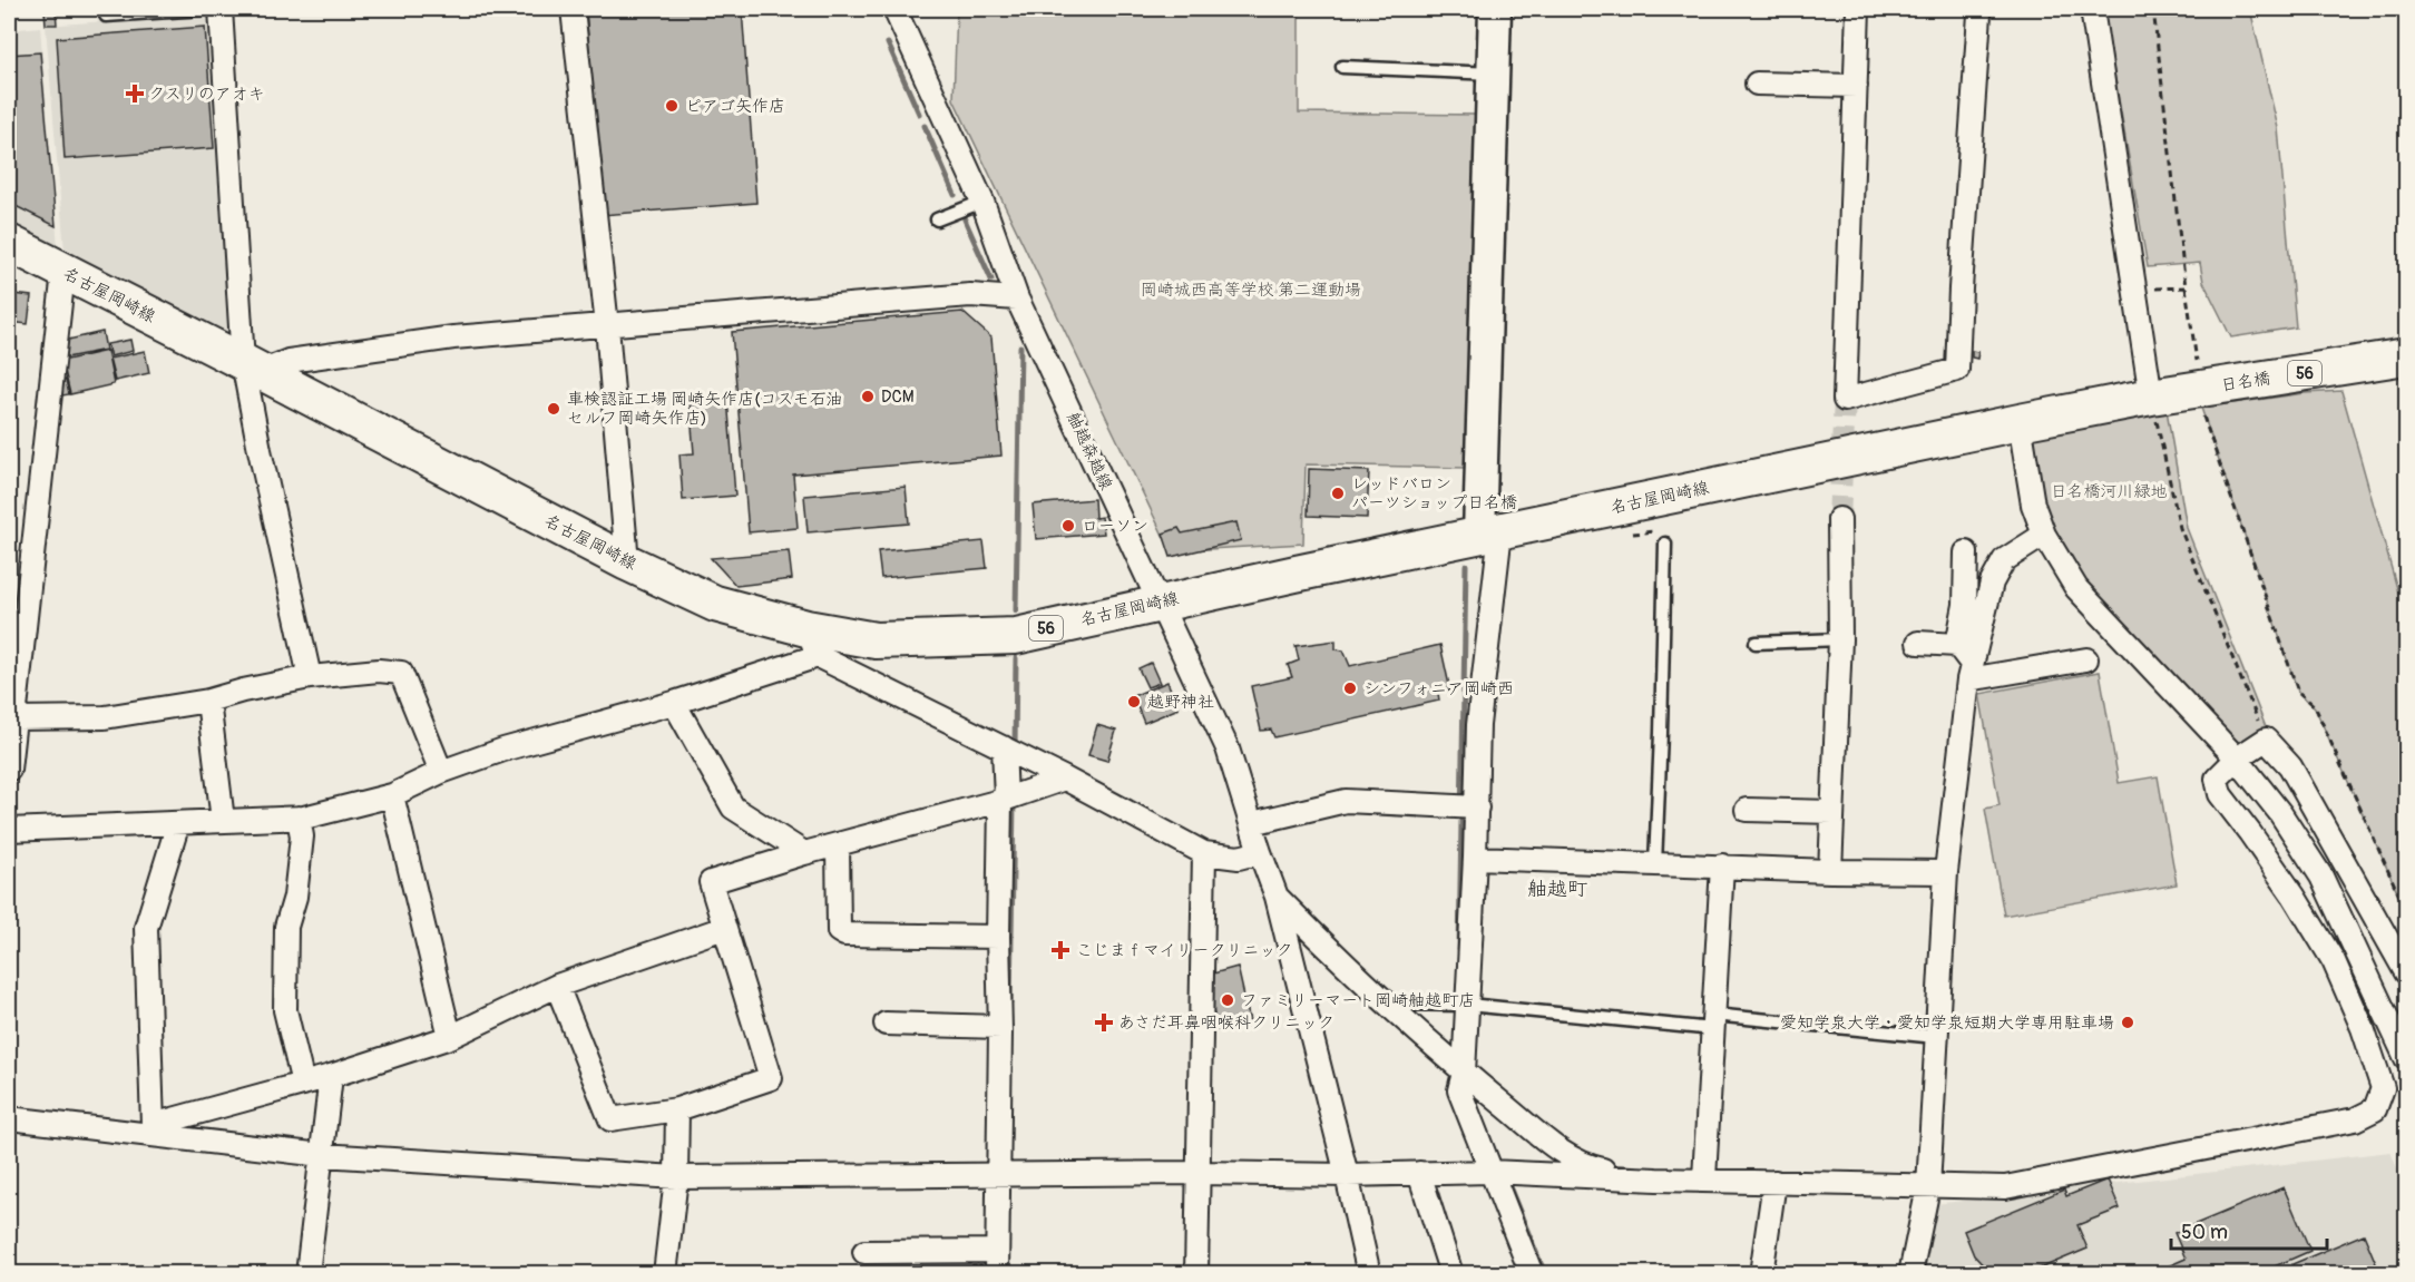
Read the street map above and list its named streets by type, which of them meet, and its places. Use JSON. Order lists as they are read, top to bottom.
{
  "streets": {
    "main road": ["名古屋岡崎線", "56", "日名橋"],
    "street": ["舳越森越線"]
  },
  "crossings": [
    ["名古屋岡崎線", "日名橋"],
    ["名古屋岡崎線", "舳越森越線"]
  ],
  "districts": ["舳越町"],
  "parks": ["岡崎城西高等学校 第二運動場", "日名橋河川緑地"],
  "places": {
    "health": ["クスリのアオキ", "こじまｆマイリークリニック", "あさだ耳鼻咽喉科クリニック"],
    "other": [
      "ピアゴ矢作店",
      "DCM",
      "車検認証工場 岡崎矢作店(コスモ石油 セルフ岡崎矢作店)",
      "レッドバロン パーツショップ日名橋",
      "ローソン",
      "シンフォニア岡崎西",
      "越野神社",
      "ファミリーマート岡崎舳越町店",
      "愛知学泉大学・愛知学泉短期大学専用駐車場"
    ]
  },
  "scale_bar": "50 m"
}
